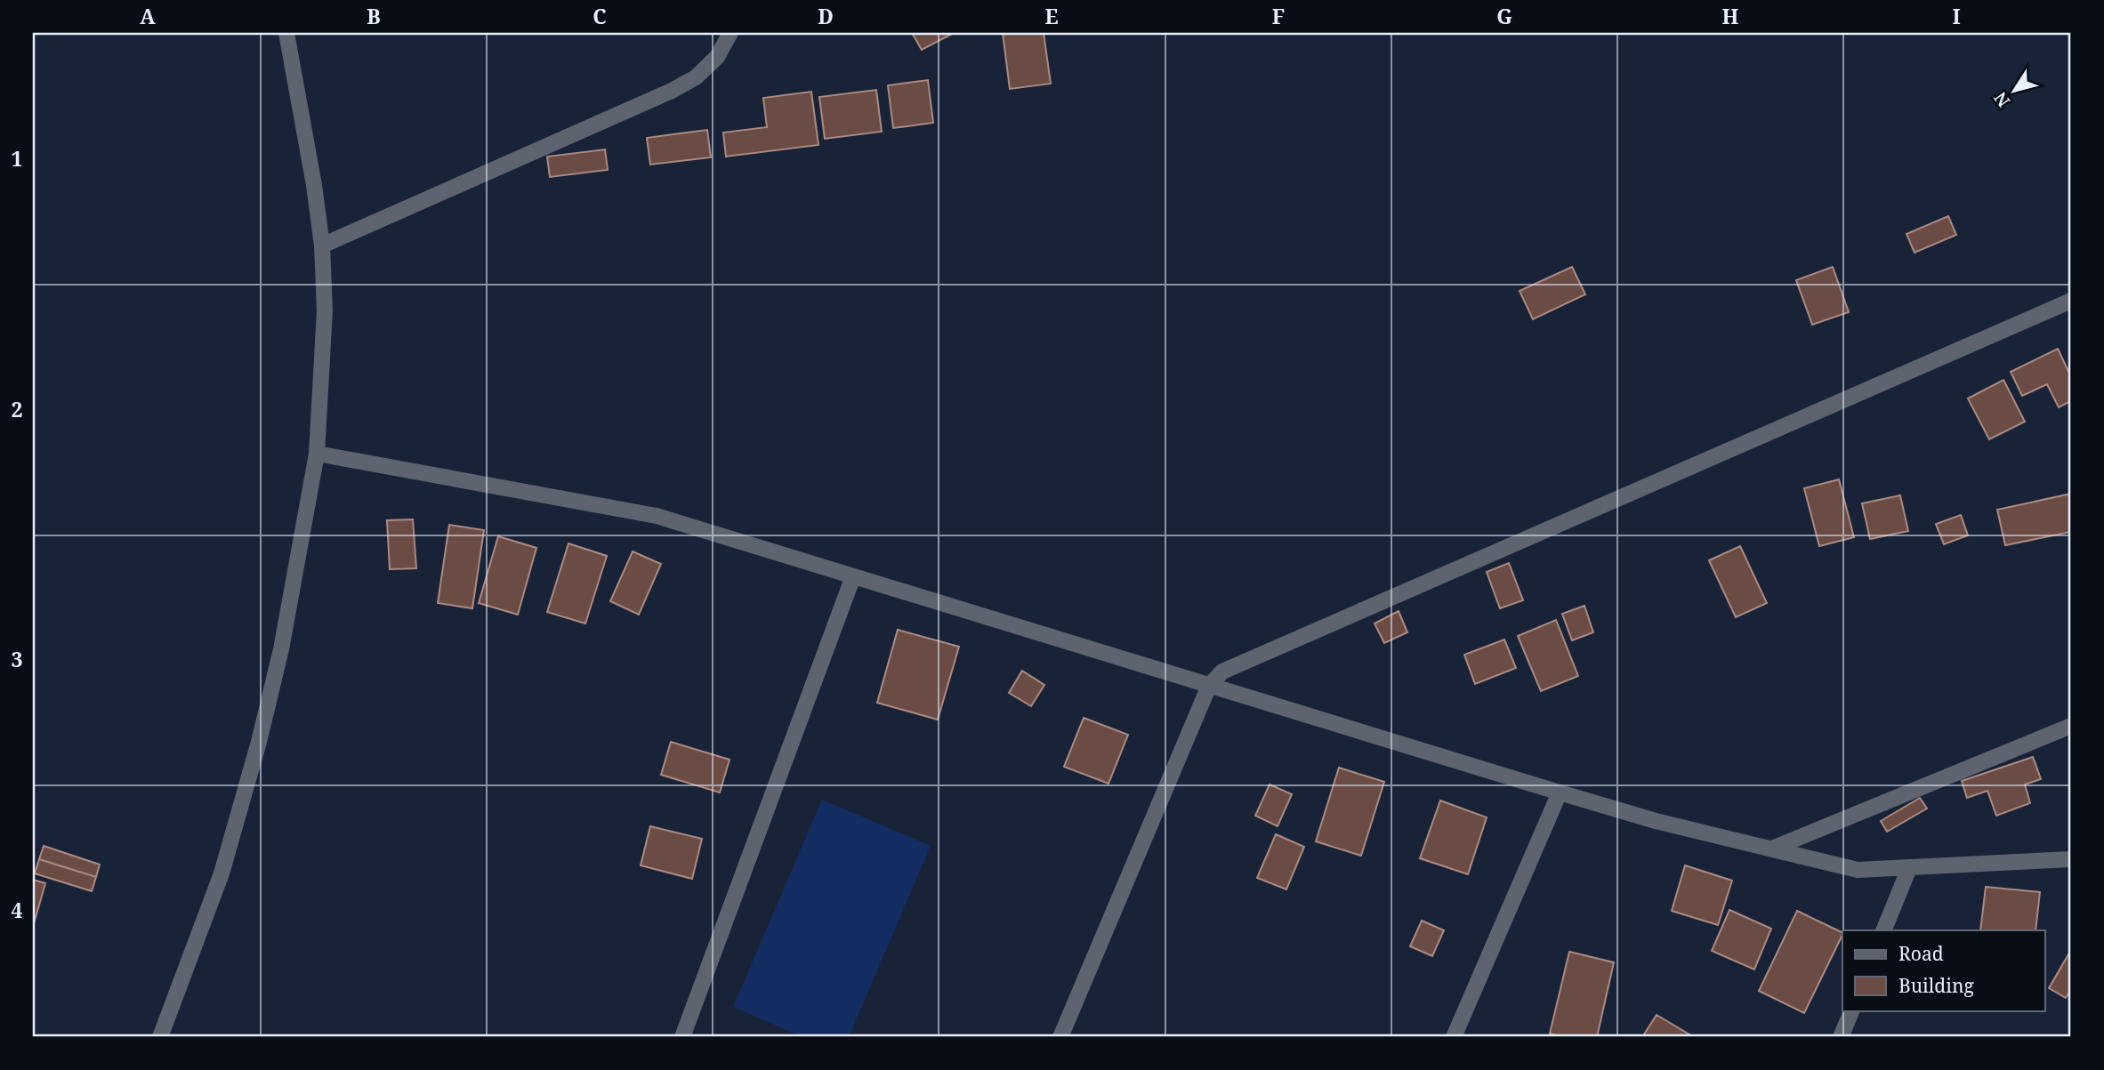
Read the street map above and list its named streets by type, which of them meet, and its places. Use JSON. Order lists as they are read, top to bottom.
{
  "legend": ["Road", "Building"],
  "north": "bottom left",
  "grid": {
    "columns": [
      "A",
      "B",
      "C",
      "D",
      "E",
      "F",
      "G",
      "H",
      "I"
    ],
    "rows": [
      "1",
      "2",
      "3",
      "4"
    ]
  }
}
